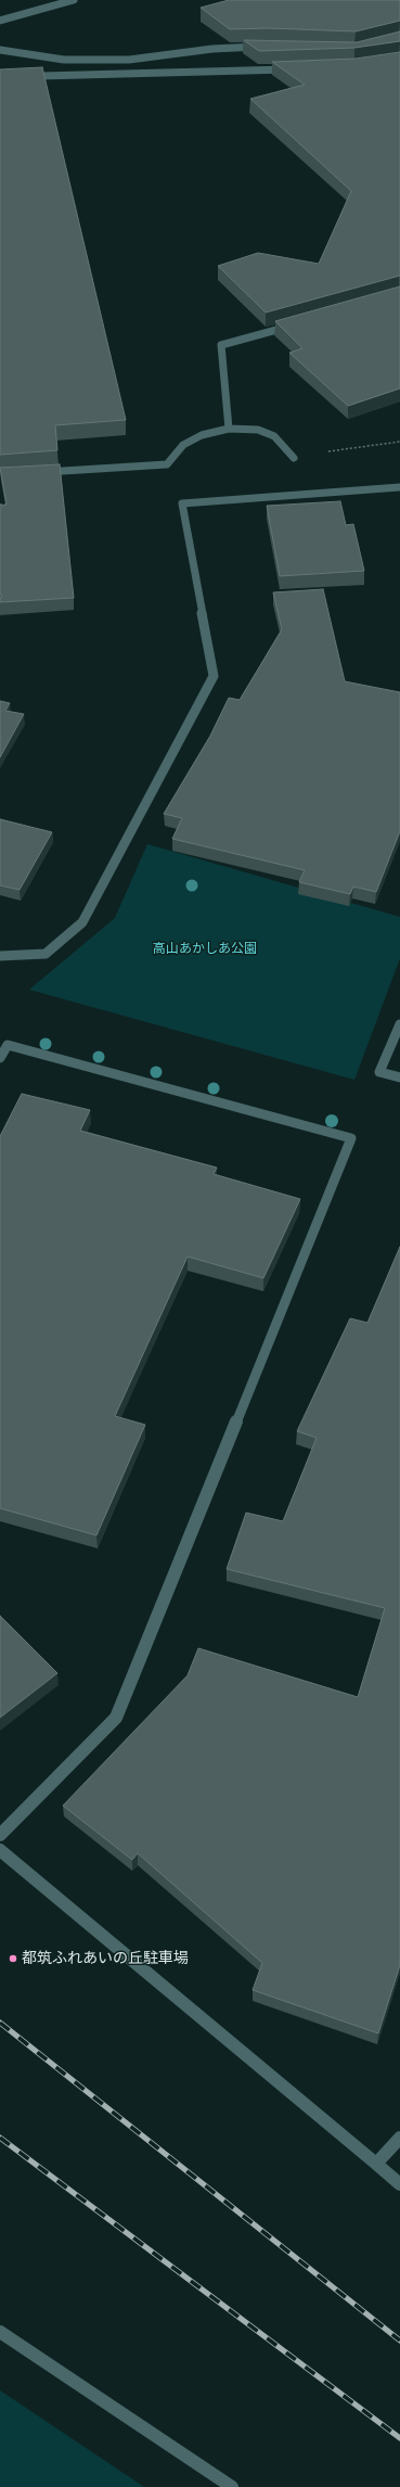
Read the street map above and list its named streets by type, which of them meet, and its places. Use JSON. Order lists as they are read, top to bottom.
{
  "parks": ["高山あかしあ公園"],
  "places": ["都筑ふれあいの丘駐車場"]
}
